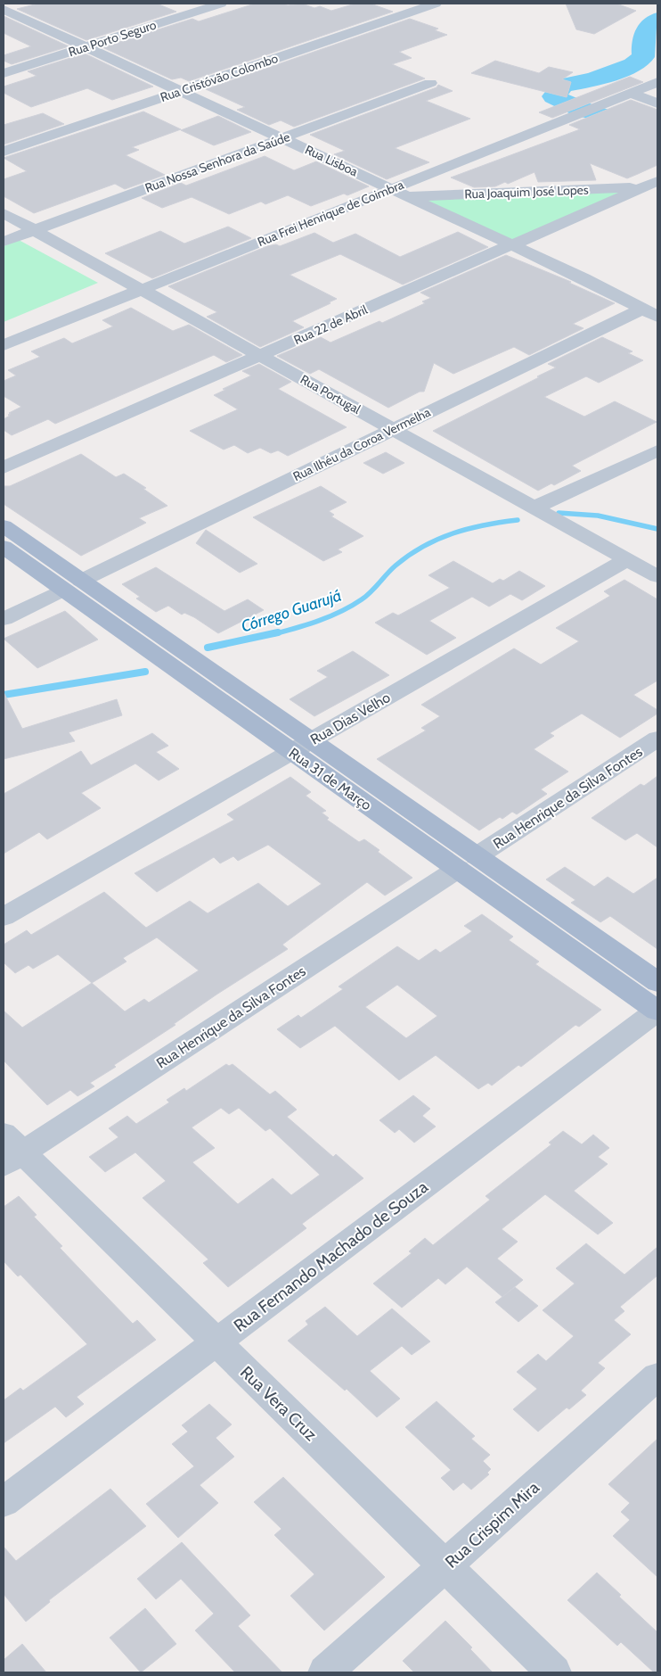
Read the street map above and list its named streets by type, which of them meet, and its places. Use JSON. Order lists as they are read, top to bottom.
{
  "streets": {
    "main road": ["Rua 31 de Março"],
    "street": [
      "Rua Porto Seguro",
      "Rua Cristóvão Colombo",
      "Rua Lisboa",
      "Rua Nossa Senhora da Saúde",
      "Rua Joaquim José Lopes",
      "Rua Frei Henrique de Coimbra",
      "Rua 22 de Abril",
      "Rua Portugal",
      "Rua Ilhéu da Coroa Vermelha",
      "Rua Dias Velho",
      "Rua Henrique da Silva Fontes",
      "Rua Fernando Machado de Souza",
      "Rua Vera Cruz",
      "Rua Crispim Mira"
    ]
  },
  "crossings": [
    ["Rua Porto Seguro", "Rua Lisboa"],
    ["Rua Cristóvão Colombo", "Rua Lisboa"],
    ["Rua Lisboa", "Rua Nossa Senhora da Saúde"],
    ["Rua Lisboa", "Rua Joaquim José Lopes"],
    ["Rua Lisboa", "Rua Frei Henrique de Coimbra"],
    ["Rua Lisboa", "Rua 22 de Abril"],
    ["Rua Lisboa", "Rua Ilhéu da Coroa Vermelha"],
    ["Rua Nossa Senhora da Saúde", "Rua Portugal"],
    ["Rua Joaquim José Lopes", "Rua 22 de Abril"],
    ["Rua Frei Henrique de Coimbra", "Rua Portugal"],
    ["Rua 22 de Abril", "Rua Portugal"],
    ["Rua Portugal", "Rua Ilhéu da Coroa Vermelha"],
    ["Rua Portugal", "Rua Dias Velho"],
    ["Rua Ilhéu da Coroa Vermelha", "Rua 31 de Março"],
    ["Rua Dias Velho", "Rua 31 de Março"],
    ["Rua 31 de Março", "Rua Henrique da Silva Fontes"],
    ["Rua 31 de Março", "Rua Fernando Machado de Souza"],
    ["Rua Henrique da Silva Fontes", "Rua Vera Cruz"],
    ["Rua Fernando Machado de Souza", "Rua Vera Cruz"],
    ["Rua Vera Cruz", "Rua Crispim Mira"]
  ],
  "water": ["Córrego Guarujá"]
}
